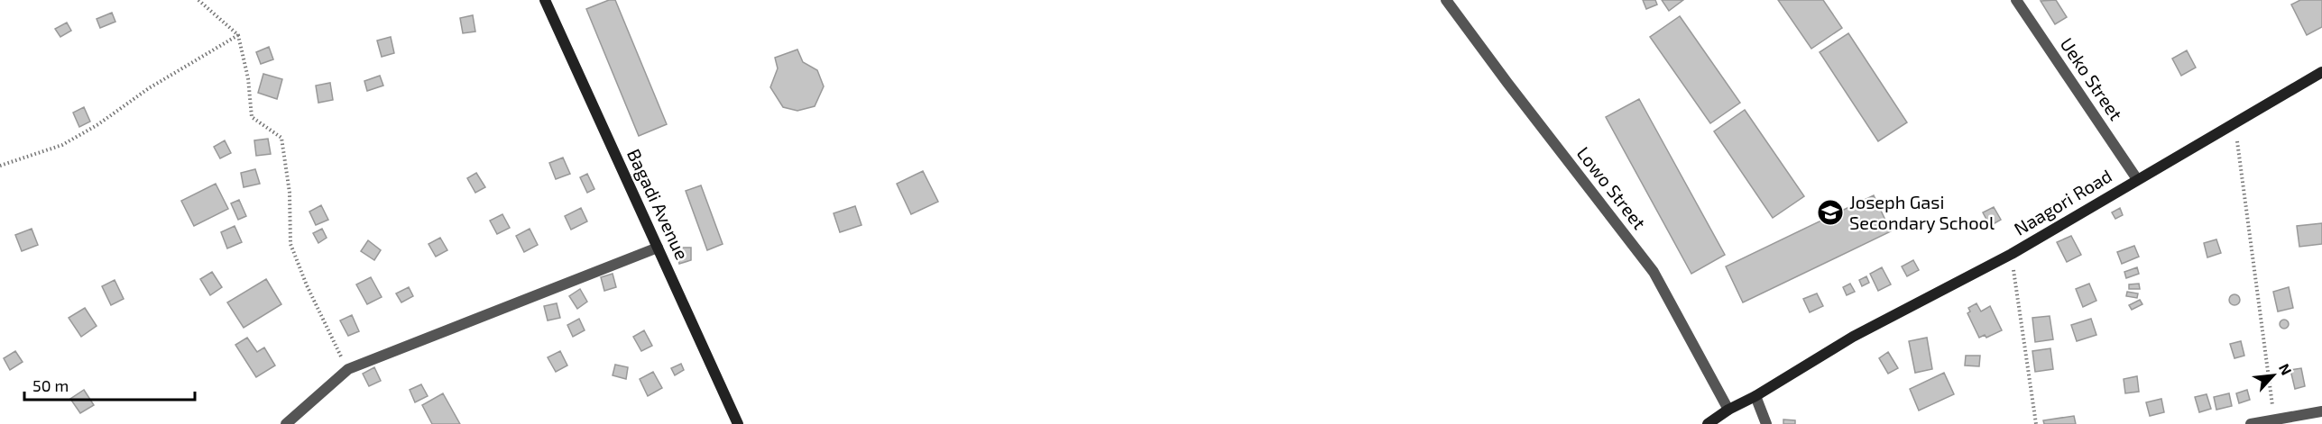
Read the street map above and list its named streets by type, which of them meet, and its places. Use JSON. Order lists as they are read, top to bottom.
{
  "streets": {
    "street": [
      "Ueko Street",
      "Lowo Street",
      "Naagori Road",
      "Bagadi Avenue"
    ]
  },
  "crossings": [
    ["Ueko Street", "Naagori Road"],
    ["Lowo Street", "Naagori Road"]
  ],
  "places": {
    "school or university": ["Joseph Gasi Secondary School"]
  },
  "scale_bar": "50 m",
  "north": "top right"
}
